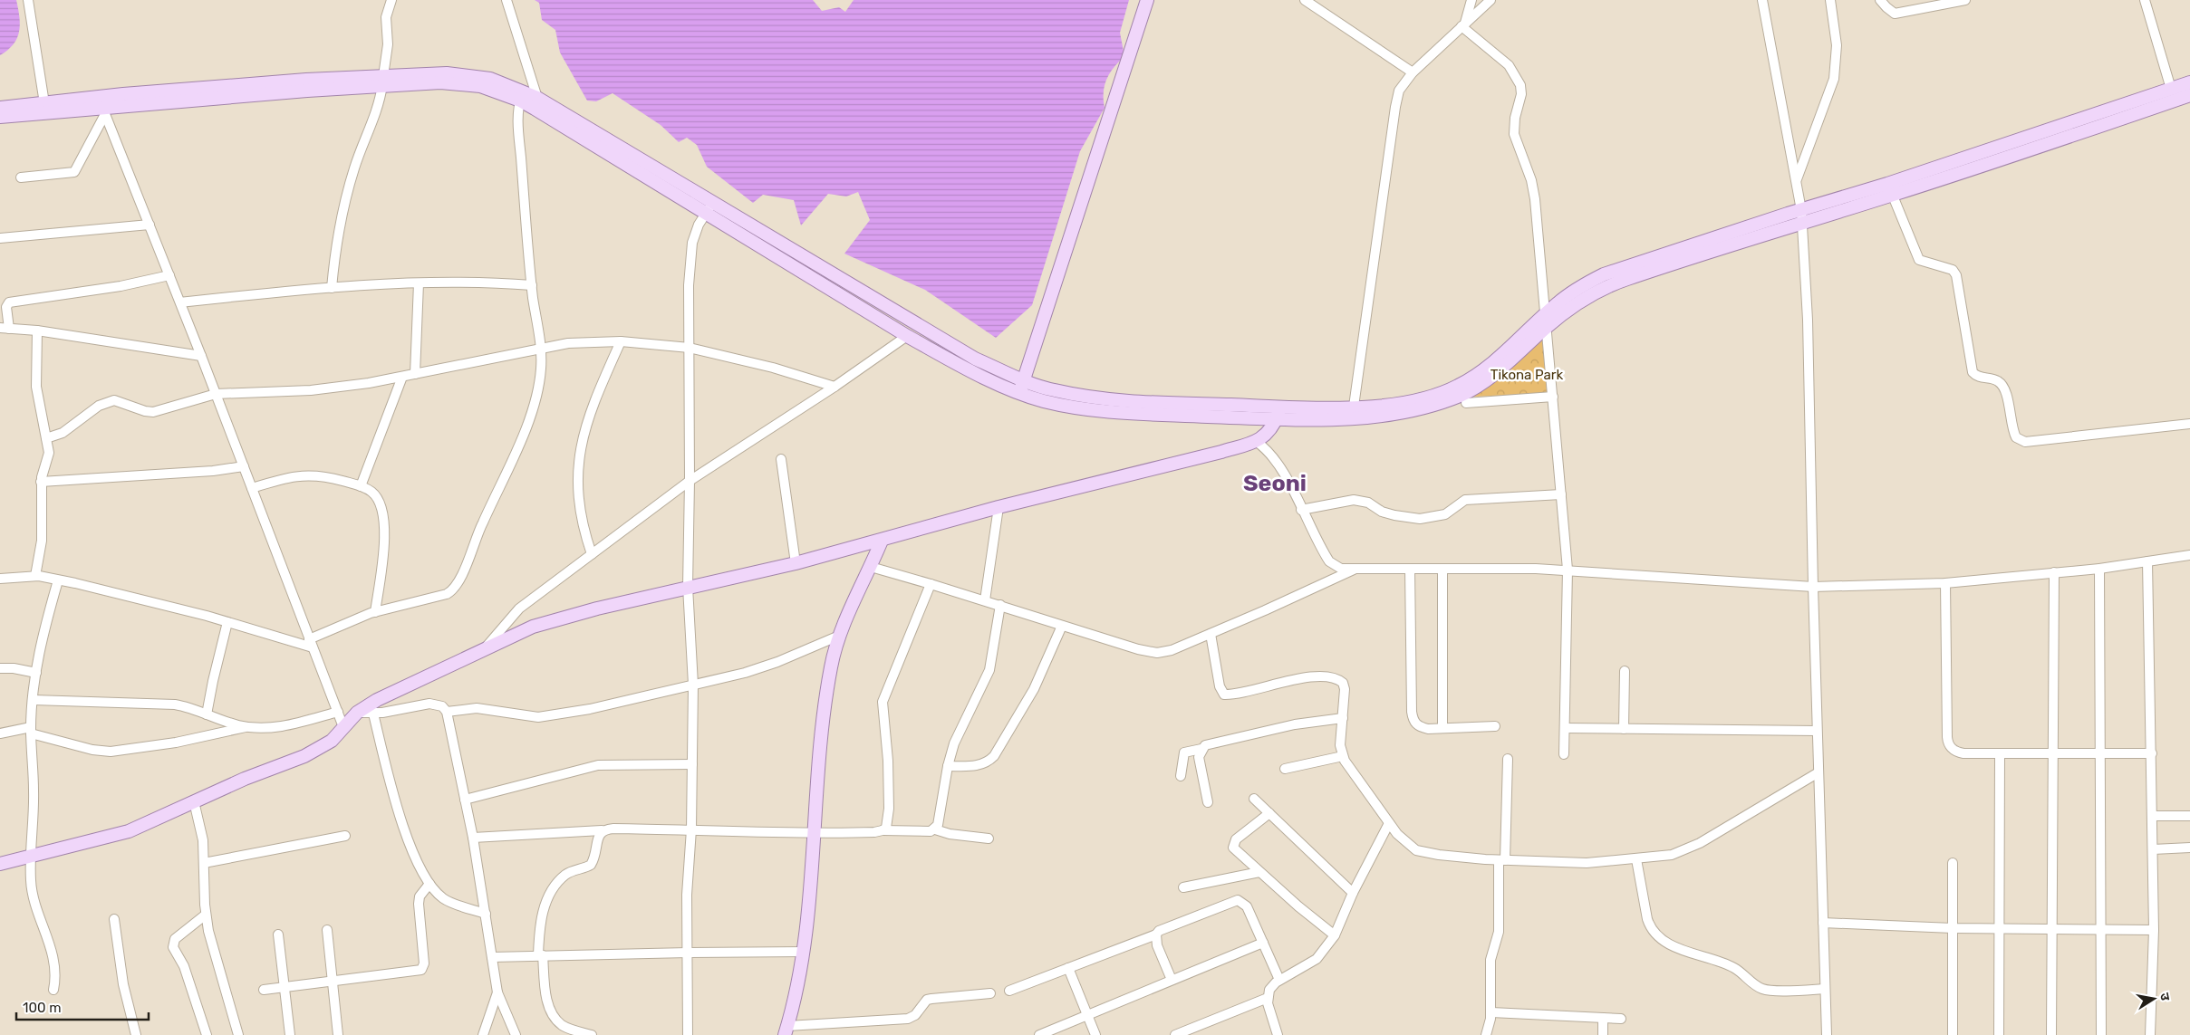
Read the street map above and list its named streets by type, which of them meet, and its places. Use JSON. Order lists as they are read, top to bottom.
{
  "districts": ["Seoni"],
  "parks": ["Tikona Park"],
  "scale_bar": "100 m",
  "north": "right"
}
